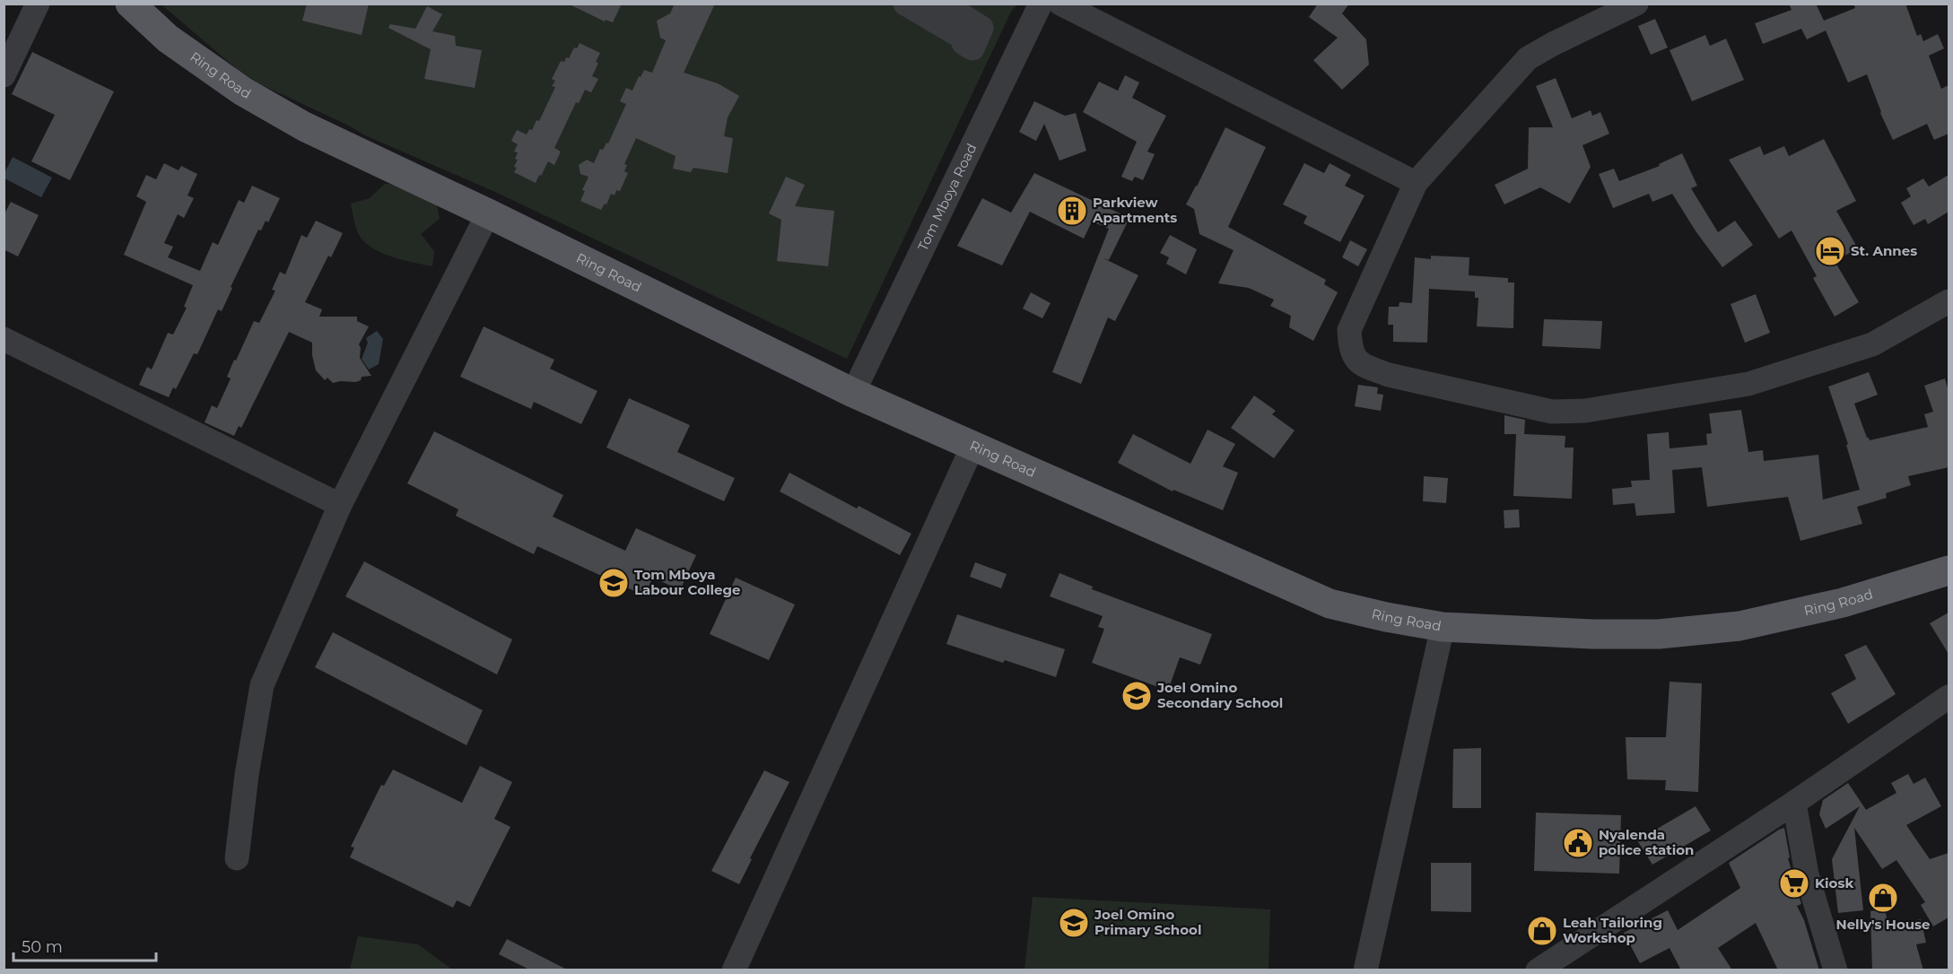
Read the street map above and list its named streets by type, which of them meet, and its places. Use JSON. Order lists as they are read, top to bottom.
{
  "streets": {
    "main road": ["Ring Road"],
    "street": ["Tom Mboya Road"]
  },
  "crossings": [
    ["Ring Road", "Tom Mboya Road"]
  ],
  "places": {
    "building": ["Parkview Apartments"],
    "hotel": ["St. Annes"],
    "school or university": ["Tom Mboya Labour College", "Joel Omino Secondary School", "Joel Omino Primary School"],
    "public building": ["Nyalenda police station"],
    "supermarket": ["Kiosk"],
    "shop": ["Nelly's House", "Leah Tailoring Workshop"]
  },
  "scale_bar": "50 m"
}
